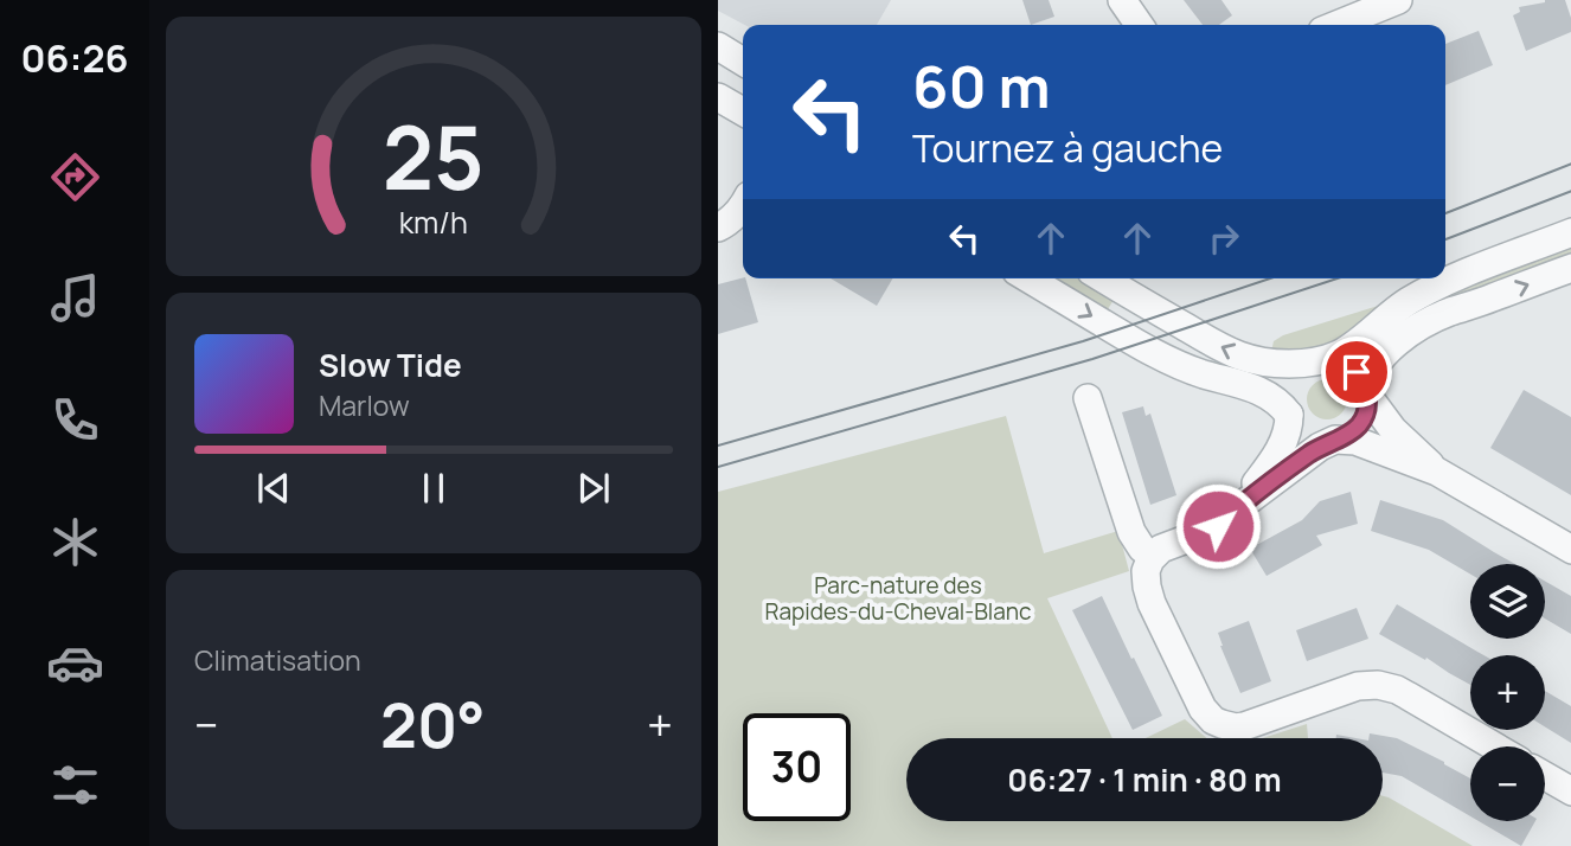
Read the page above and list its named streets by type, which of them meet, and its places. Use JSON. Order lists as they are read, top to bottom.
{
  "parks": ["Parc-nature des Rapides-du-Cheval-Blanc"],
  "page": {
    "tabs": "06:26",
    "turn": ["60 m", "Tournez à gauche"],
    "song": ["Slow Tide", "Marlow"],
    "map_buttons": ["+", "−"],
    "tile": "Climatisation",
    "heat": ["−", "20°", "+"],
    "limit": "30",
    "trip": "06:27 · 1 min · 80 m",
    "gauge": ["25", "km/h"]
  }
}
